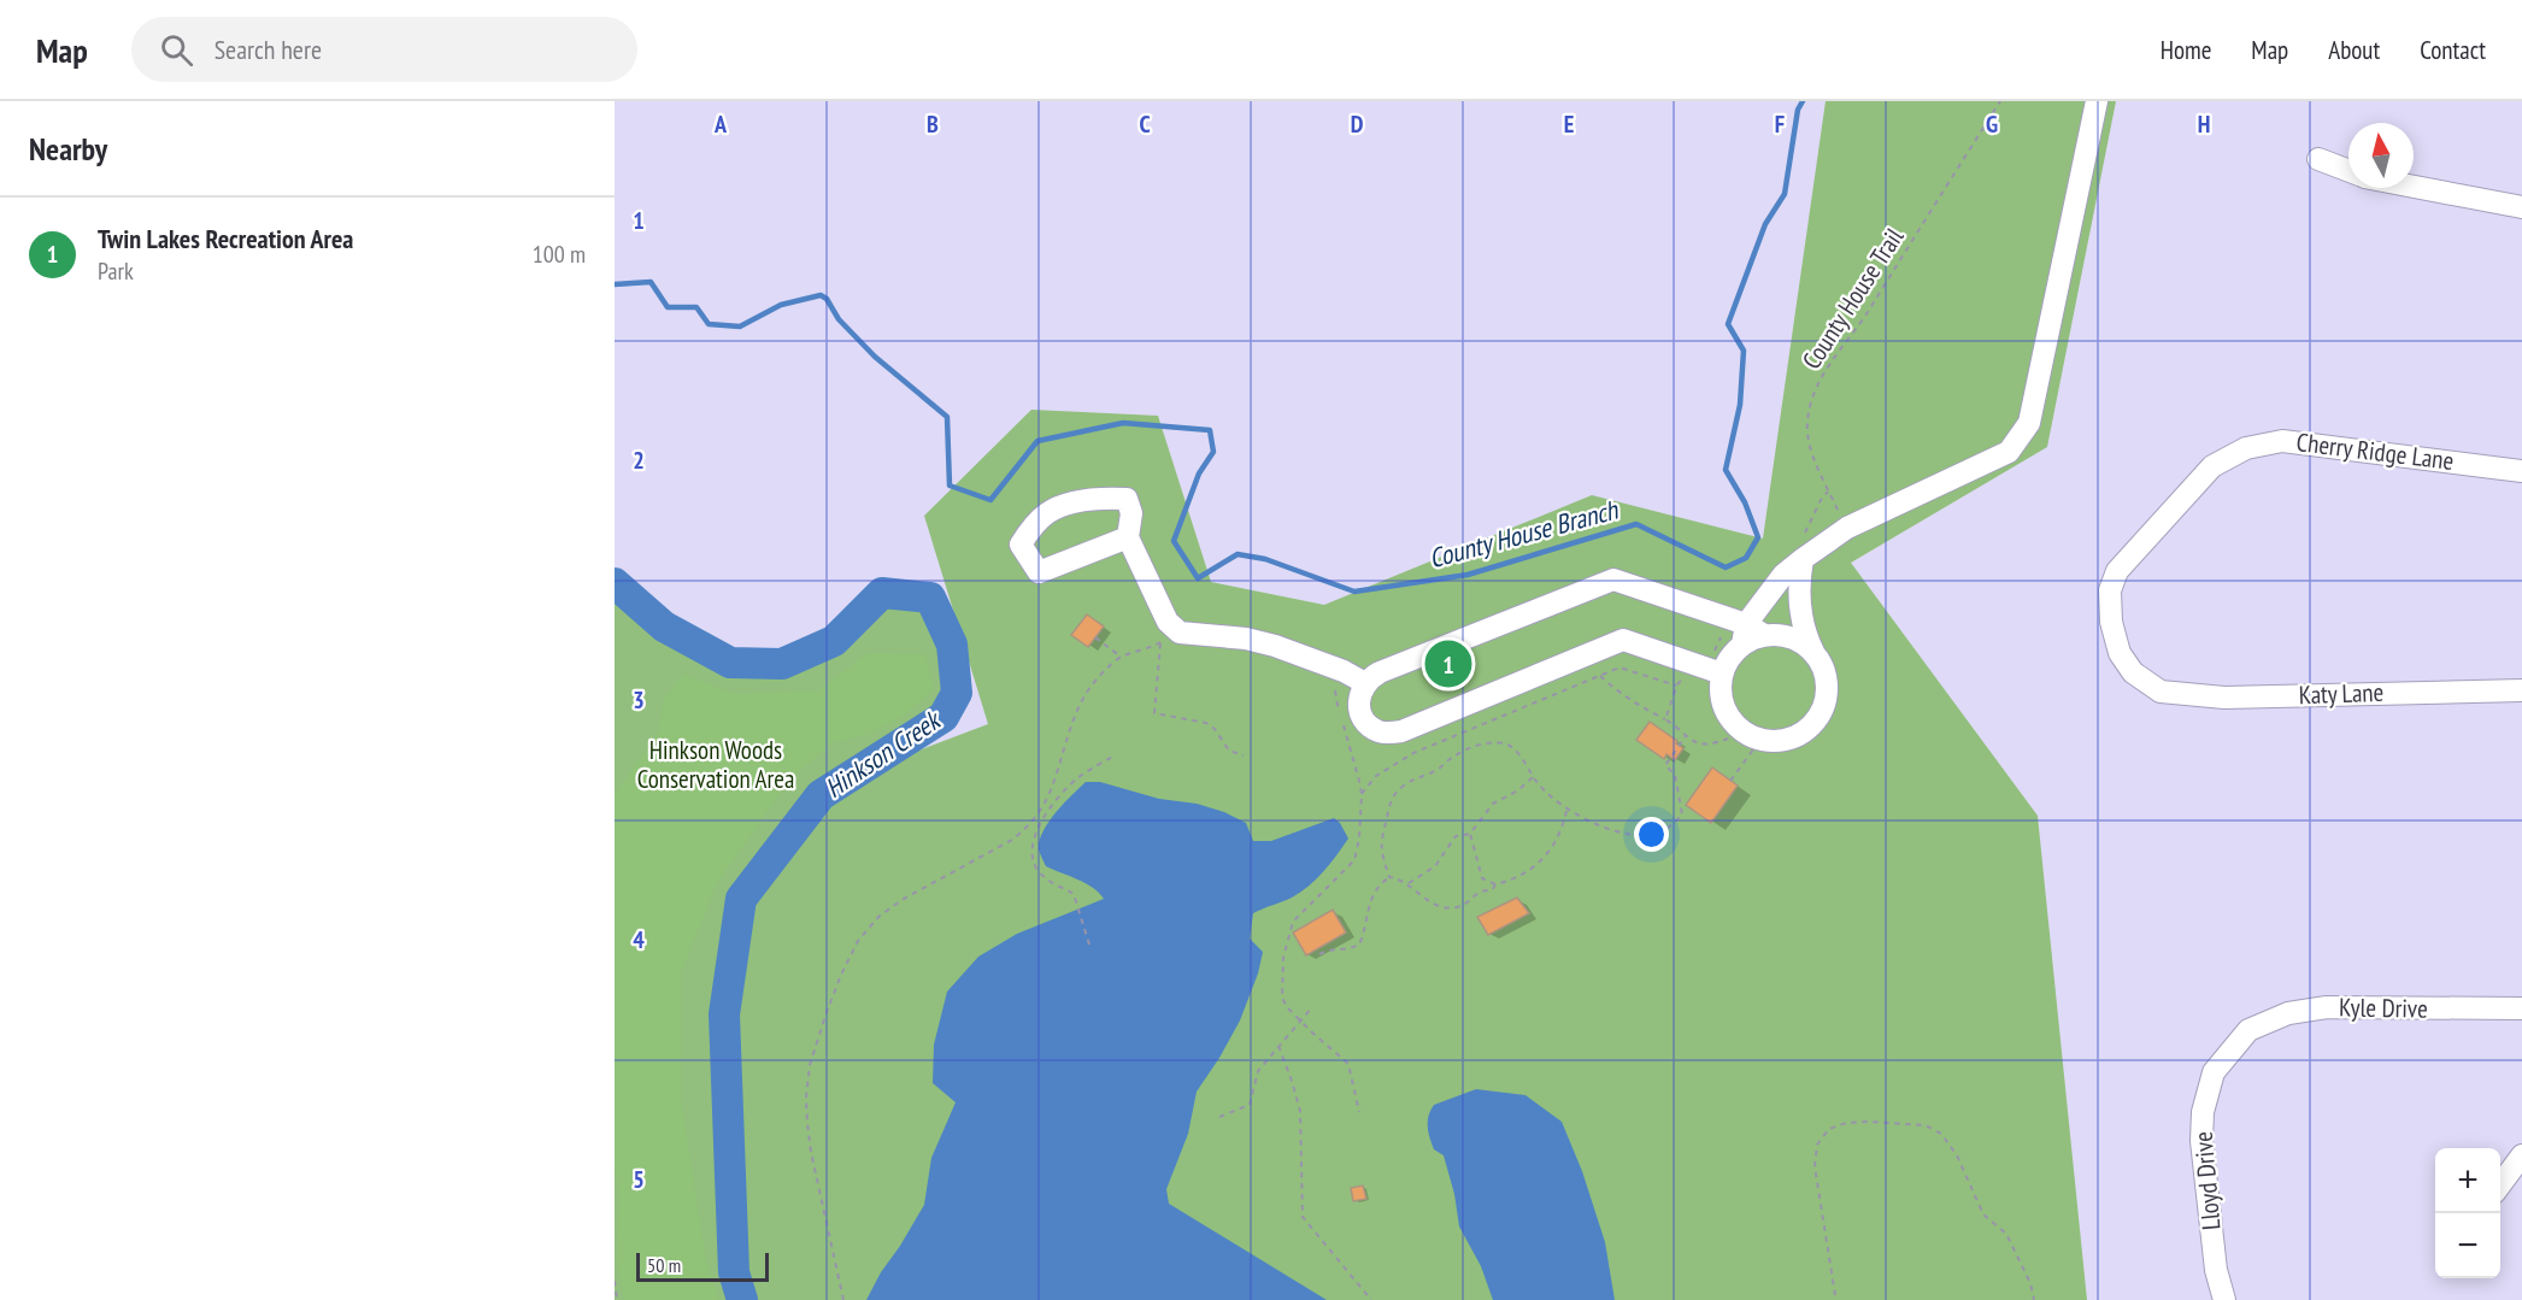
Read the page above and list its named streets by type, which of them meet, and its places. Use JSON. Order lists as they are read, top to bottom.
{
  "streets": {
    "street": [
      "Cherry Ridge Lane",
      "Katy Lane",
      "Kyle Drive",
      "Lloyd Drive"
    ],
    "path": ["County House Trail"]
  },
  "crossings": [
    ["Cherry Ridge Lane", "Katy Lane"],
    ["Kyle Drive", "Lloyd Drive"]
  ],
  "water": ["County House Branch", "Hinkson Creek"],
  "parks": ["Hinkson Woods Conservation Area"],
  "scale_bar": "50 m",
  "north": "top",
  "page": {
    "header": "Map",
    "search": "Search here",
    "nav": [
      "Home",
      "Map",
      "About",
      "Contact"
    ],
    "heading": "Nearby",
    "list": [
      {
        "mark": "1",
        "name": "Twin Lakes Recreation Area",
        "note": "Park",
        "value": "100 m"
      }
    ],
    "pins": "1",
    "map_buttons": ["+", "−"],
    "scale": "50 m"
  },
  "grid": {
    "columns": [
      "A",
      "B",
      "C",
      "D",
      "E",
      "F",
      "G",
      "H"
    ],
    "rows": [
      "1",
      "2",
      "3",
      "4",
      "5"
    ]
  }
}
